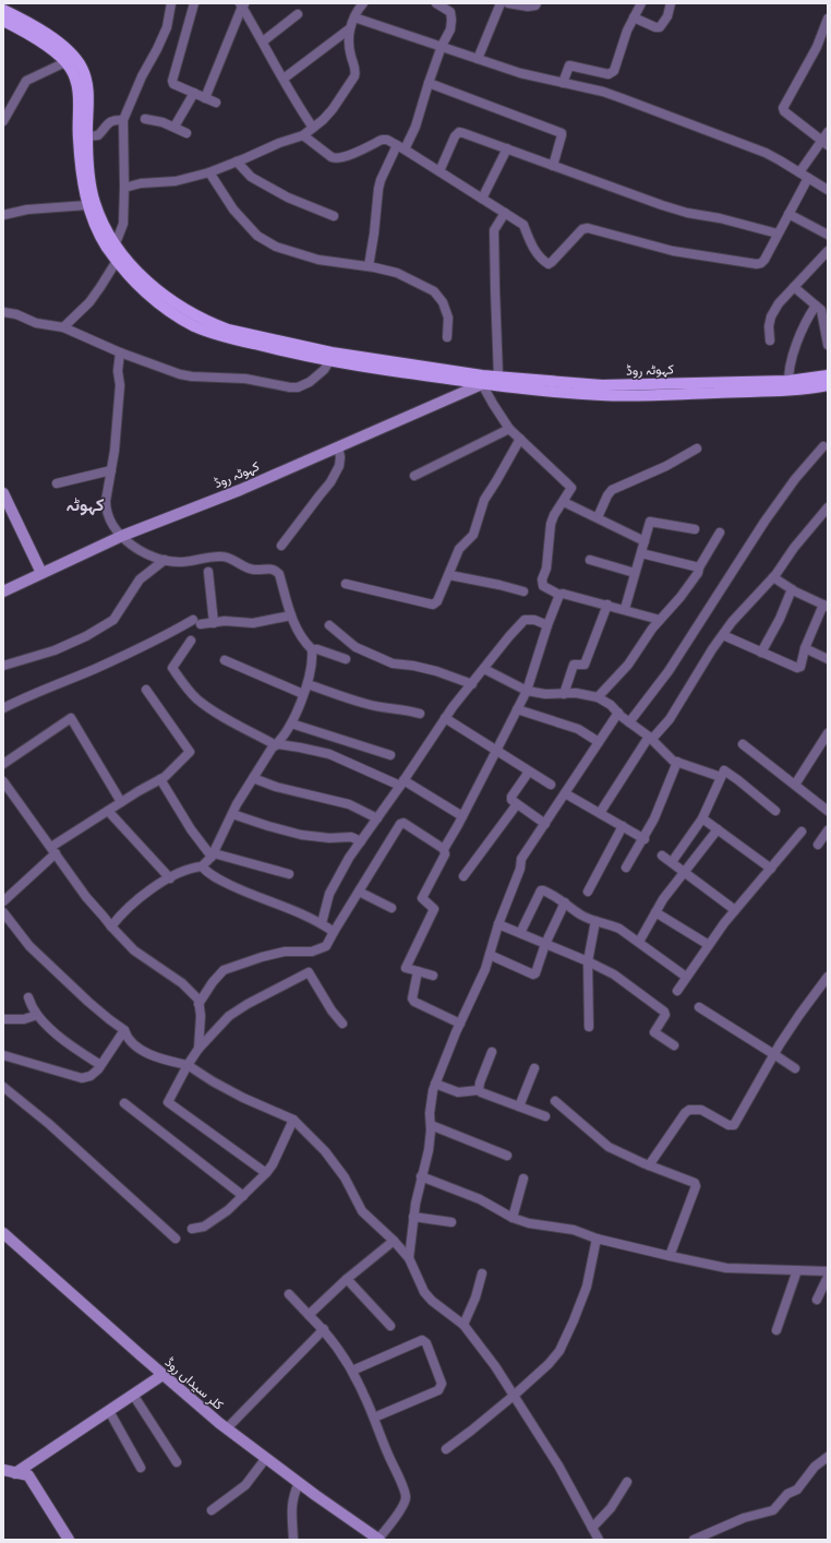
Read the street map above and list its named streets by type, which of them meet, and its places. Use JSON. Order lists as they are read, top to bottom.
{
  "streets": {
    "main road": ["کہوٹہ روڈ", "کلر سیداں روڈ"]
  },
  "districts": ["کہوٹہ"]
}
